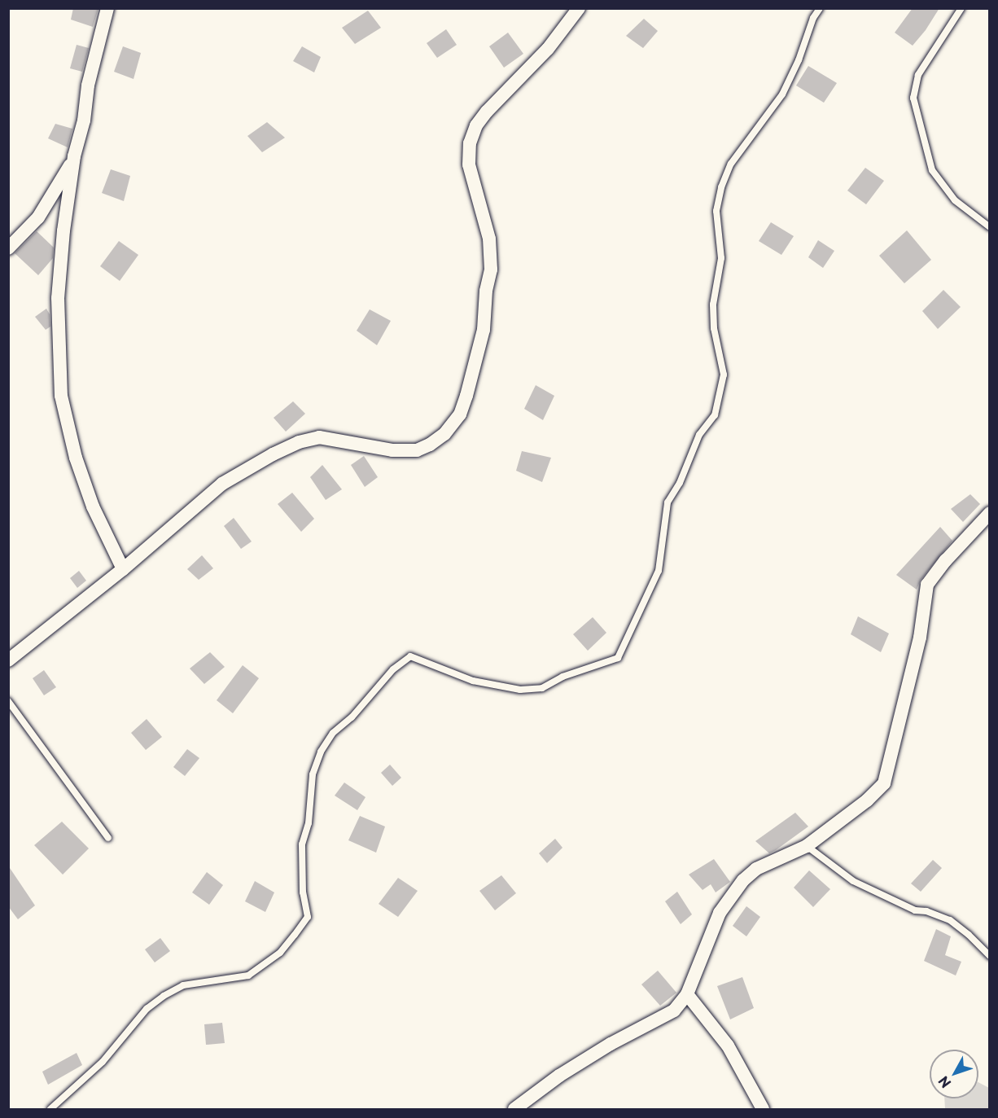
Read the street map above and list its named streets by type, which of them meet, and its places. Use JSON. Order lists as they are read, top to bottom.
{
  "north": "bottom left"
}
